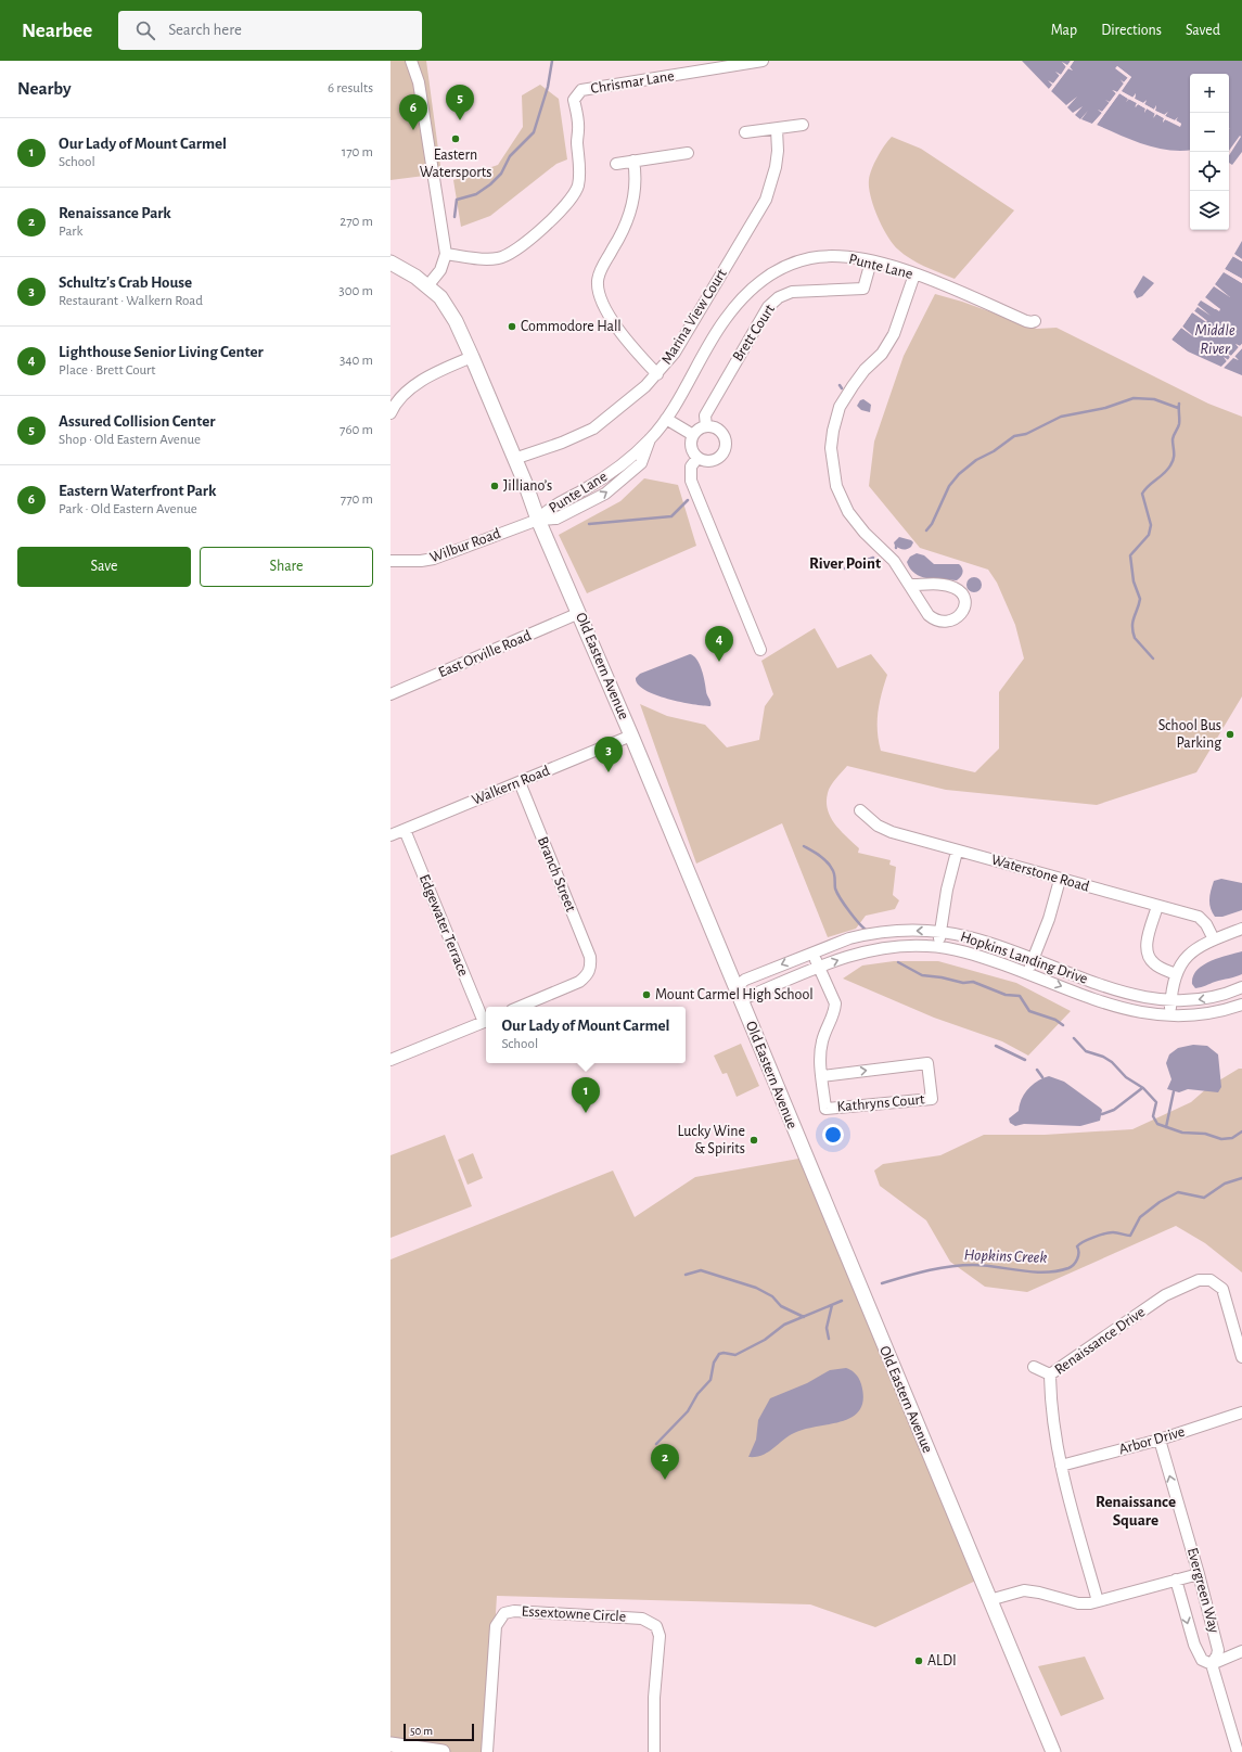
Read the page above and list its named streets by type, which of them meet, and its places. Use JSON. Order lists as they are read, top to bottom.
{
  "streets": {
    "street": [
      "Chrismar Lane",
      "Punte Lane",
      "Marina View Court",
      "Brett Court",
      "Wilbur Road",
      "East Orville Road",
      "Old Eastern Avenue",
      "Walkern Road",
      "Waterstone Road",
      "Branch Street",
      "Edgewater Terrace",
      "Hopkins Landing Drive",
      "Kathryns Court",
      "Renaissance Drive",
      "Arbor Drive",
      "Evergreen Way",
      "Essextowne Circle"
    ]
  },
  "crossings": [
    ["Punte Lane", "Brett Court"],
    ["Punte Lane", "Wilbur Road"],
    ["Punte Lane", "Old Eastern Avenue"],
    ["Marina View Court", "Old Eastern Avenue"],
    ["Wilbur Road", "Old Eastern Avenue"],
    ["East Orville Road", "Old Eastern Avenue"],
    ["Old Eastern Avenue", "Walkern Road"],
    ["Old Eastern Avenue", "Hopkins Landing Drive"],
    ["Walkern Road", "Branch Street"],
    ["Walkern Road", "Edgewater Terrace"],
    ["Hopkins Landing Drive", "Kathryns Court"],
    ["Renaissance Drive", "Arbor Drive"],
    ["Arbor Drive", "Evergreen Way"]
  ],
  "districts": ["River Point", "Renaissance Square"],
  "water": ["Middle River", "Hopkins Creek"],
  "places": [
    "Eastern Watersports",
    "Commodore Hall",
    "Jilliano’s",
    "School Bus Parking",
    "Mount Carmel High School",
    "Lucky Wine & Spirits",
    "ALDI"
  ],
  "scale_bar": "50 m",
  "page": {
    "header": "Nearbee",
    "search": "Search here",
    "nav": ["Map", "Directions", "Saved"],
    "heading": ["Nearby", "6 results"],
    "map_buttons": ["+", "−"],
    "pins": [
      "5",
      "6",
      "4",
      "3",
      "1",
      "2"
    ],
    "list": [
      {
        "mark": "1",
        "name": "Our Lady of Mount Carmel",
        "note": "School",
        "value": "170 m"
      },
      {
        "mark": "2",
        "name": "Renaissance Park",
        "note": "Park",
        "value": "270 m"
      },
      {
        "mark": "3",
        "name": "Schultz's Crab House",
        "note": "Restaurant · Walkern Road",
        "value": "300 m"
      },
      {
        "mark": "4",
        "name": "Lighthouse Senior Living Center",
        "note": "Place · Brett Court",
        "value": "340 m"
      },
      {
        "mark": "5",
        "name": "Assured Collision Center",
        "note": "Shop · Old Eastern Avenue",
        "value": "760 m"
      },
      {
        "mark": "6",
        "name": "Eastern Waterfront Park",
        "note": "Park · Old Eastern Avenue",
        "value": "770 m"
      }
    ],
    "buttons": ["Save", "Share"],
    "popup": ["Our Lady of Mount Carmel", "School"],
    "scale": "50 m"
  }
}
